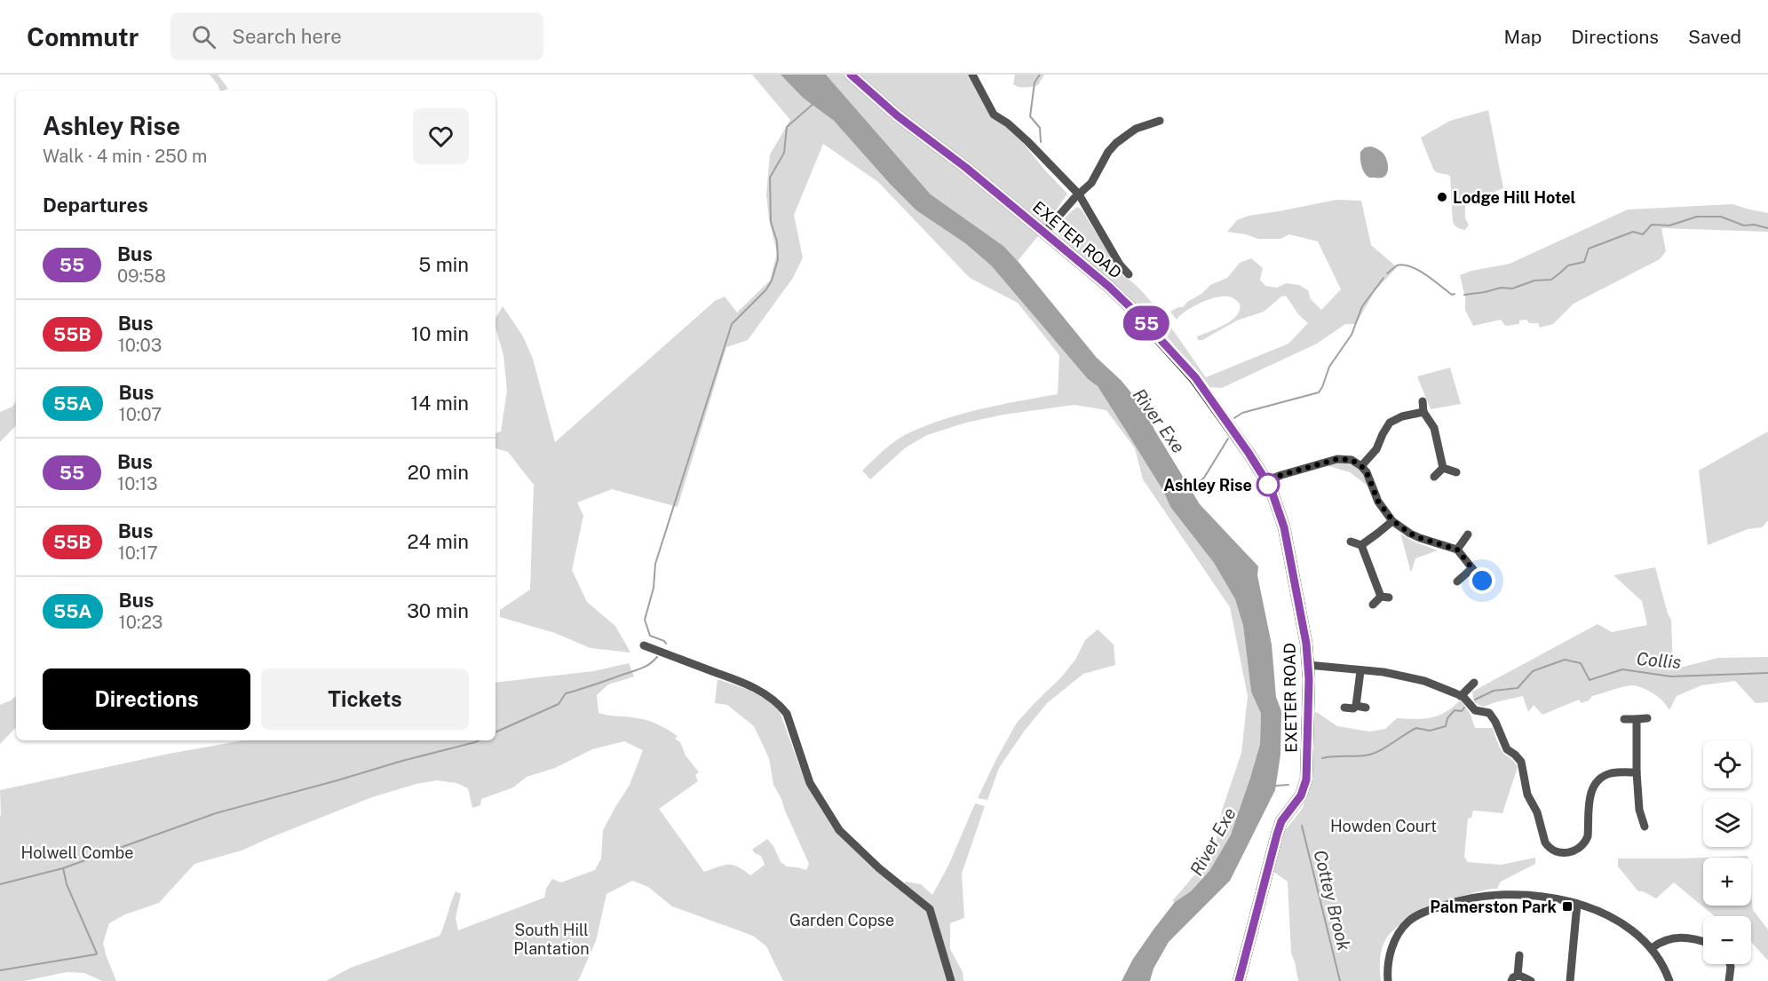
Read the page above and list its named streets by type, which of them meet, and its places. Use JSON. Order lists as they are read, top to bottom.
{
  "streets": {
    "main road": ["EXETER ROAD"]
  },
  "water": ["River Exe", "Collis", "Cottey Brook"],
  "parks": [
    "Howden Court",
    "Holwell Combe",
    "Garden Copse",
    "South Hill Plantation"
  ],
  "places": {
    "other": ["Lodge Hill Hotel", "Ashley Rise"],
    "transit": ["Palmerston Park"]
  },
  "lines": ["bus line 55"],
  "page": {
    "header": "Commutr",
    "search": "Search here",
    "nav": ["Map", "Directions", "Saved"],
    "on_map": "55",
    "heading": [
      ["Ashley Rise", "Walk · 4 min · 250 m"],
      "Departures"
    ],
    "list": [
      {
        "mark": "55",
        "name": "Bus",
        "note": "09:58",
        "value": "5 min"
      },
      {
        "mark": "55B",
        "name": "Bus",
        "note": "10:03",
        "value": "10 min"
      },
      {
        "mark": "55A",
        "name": "Bus",
        "note": "10:07",
        "value": "14 min"
      },
      {
        "mark": "55",
        "name": "Bus",
        "note": "10:13",
        "value": "20 min"
      },
      {
        "mark": "55B",
        "name": "Bus",
        "note": "10:17",
        "value": "24 min"
      },
      {
        "mark": "55A",
        "name": "Bus",
        "note": "10:23",
        "value": "30 min"
      }
    ],
    "buttons": ["Directions", "Tickets"],
    "map_buttons": ["+", "−"]
  }
}
